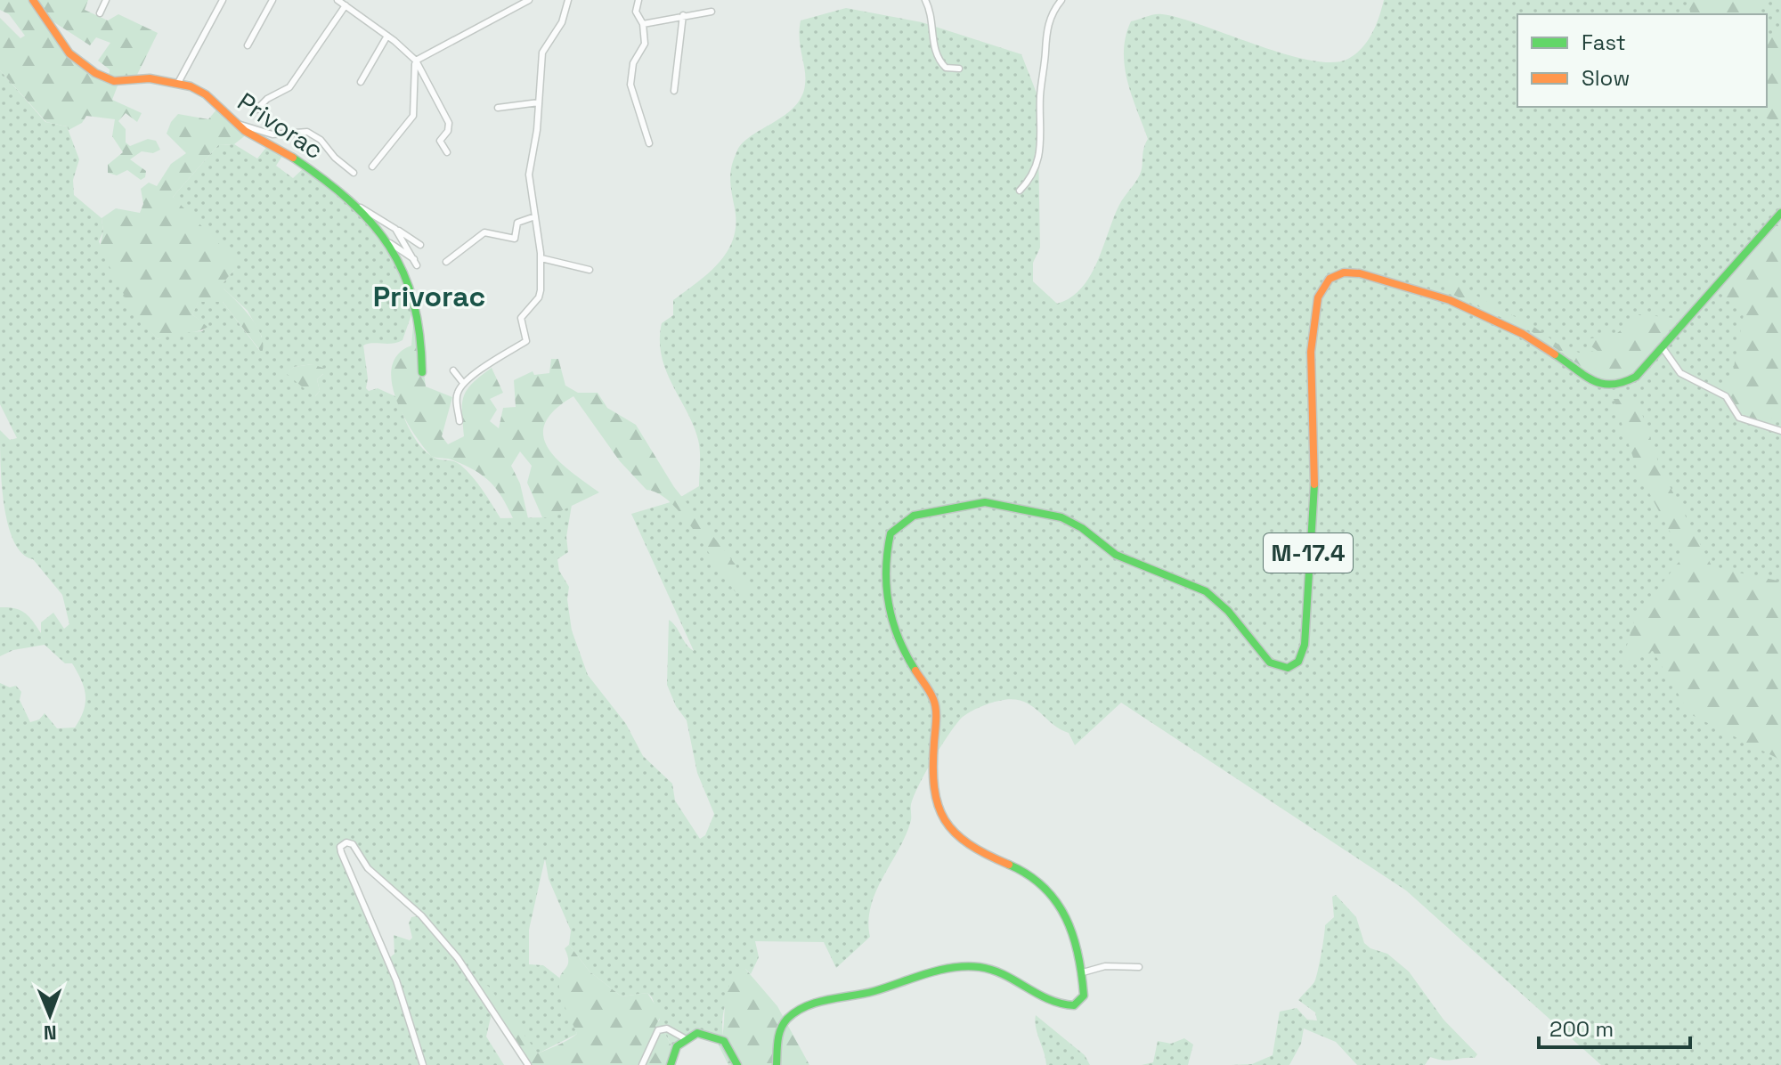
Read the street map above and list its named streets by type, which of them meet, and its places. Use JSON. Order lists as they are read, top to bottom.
{
  "streets": {
    "main road": ["Privorac", "M-17.4"]
  },
  "districts": ["Privorac"],
  "legend": ["Fast", "Slow"],
  "scale_bar": "200 m",
  "north": "bottom"
}
